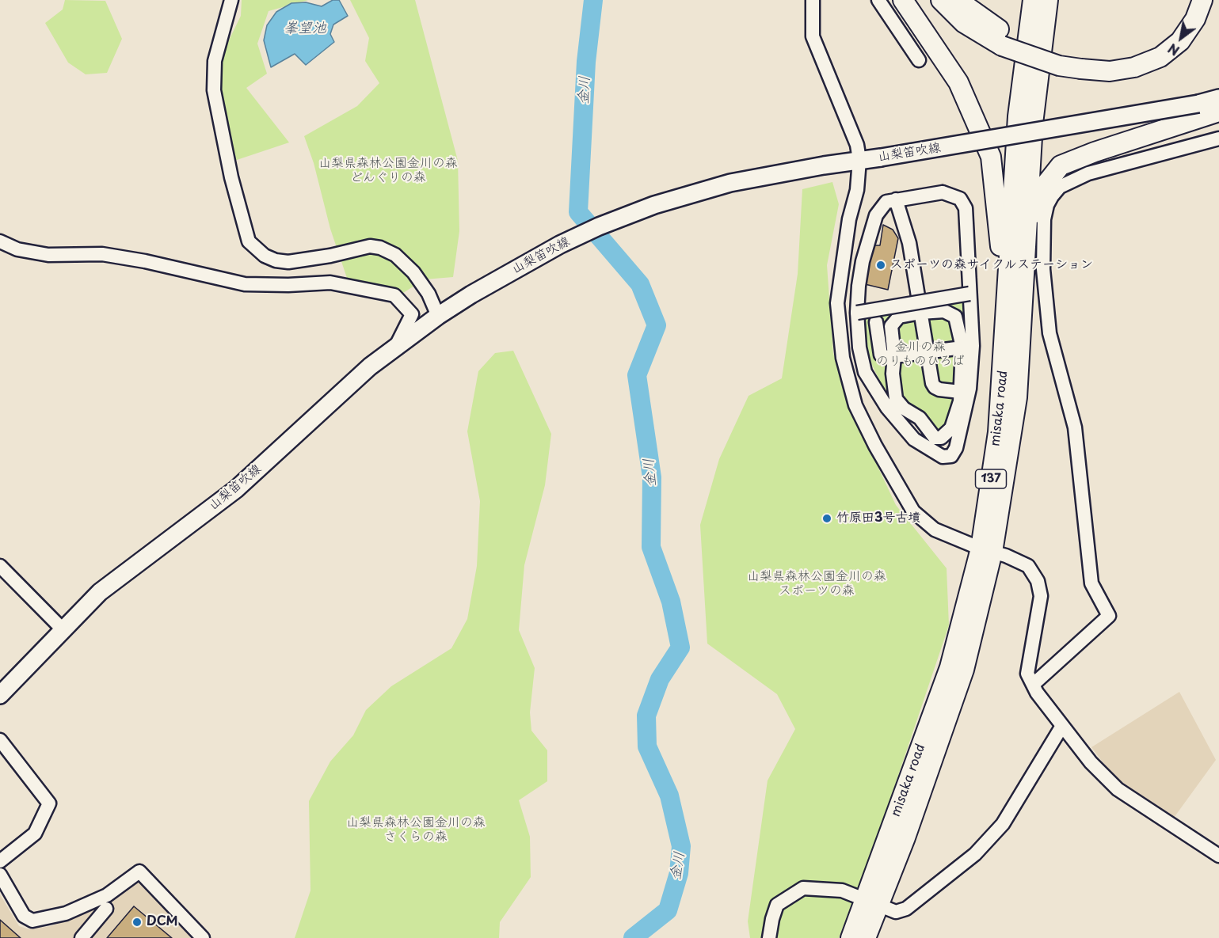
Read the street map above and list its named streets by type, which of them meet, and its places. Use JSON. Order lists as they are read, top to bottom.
{
  "streets": {
    "highway": ["misaka road", "137"],
    "main road": ["山梨笛吹線"]
  },
  "water": ["峯望池", "金川"],
  "parks": [
    "山梨県森林公園金川の森 どんぐりの森",
    "金川の森 のりものひろば",
    "山梨県森林公園金川の森 スポーツの森",
    "山梨県森林公園金川の森 さくらの森"
  ],
  "places": ["スポーツの森サイクルステーション", "竹原田3号古墳", "DCM"],
  "north": "bottom left"
}
